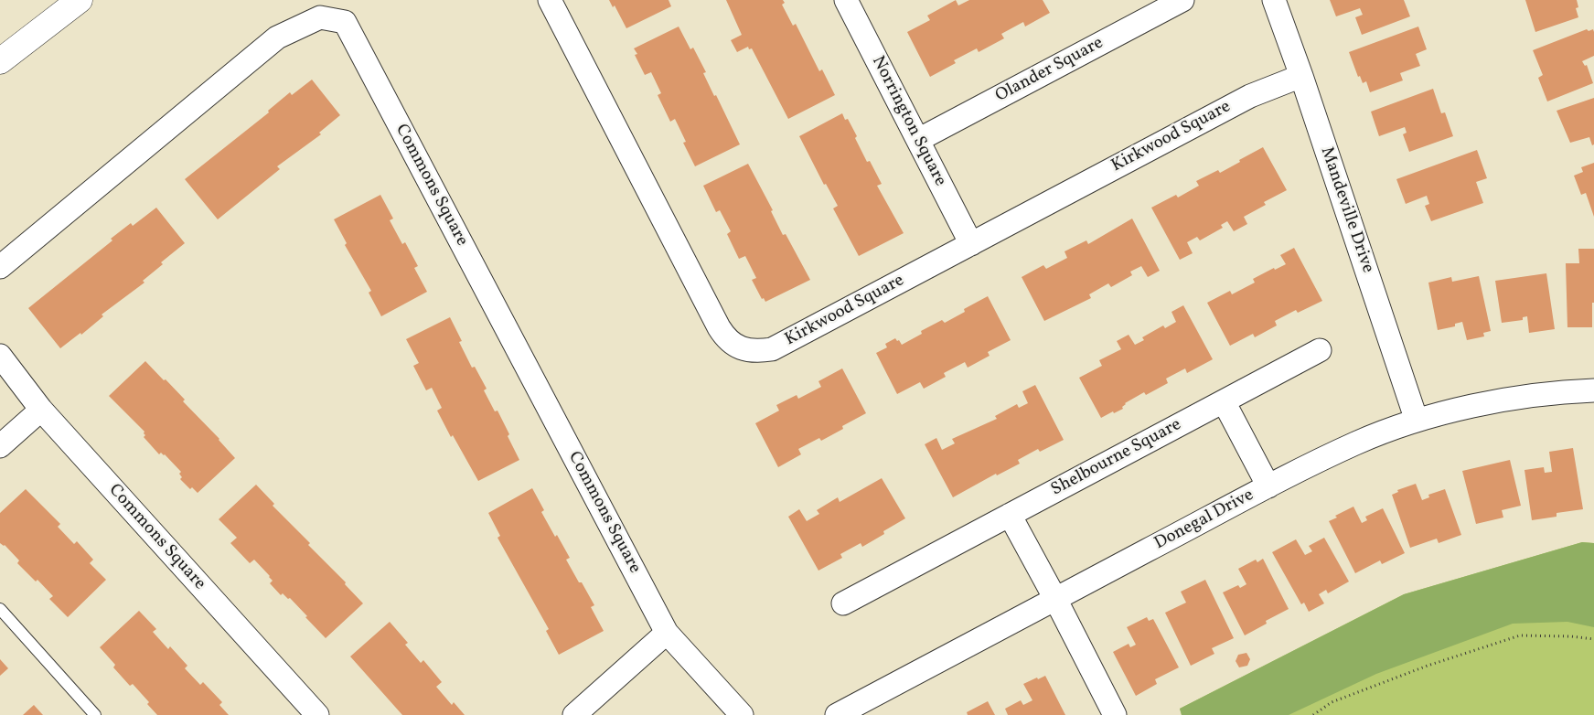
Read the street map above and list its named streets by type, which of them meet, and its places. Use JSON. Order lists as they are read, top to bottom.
{
  "streets": {
    "street": [
      "Olander Square",
      "Norrington Square",
      "Kirkwood Square",
      "Commons Square",
      "Mandeville Drive",
      "Shelbourne Square",
      "Donegal Drive"
    ]
  },
  "crossings": [
    ["Olander Square", "Norrington Square"],
    ["Norrington Square", "Kirkwood Square"],
    ["Kirkwood Square", "Mandeville Drive"],
    ["Mandeville Drive", "Donegal Drive"]
  ]
}
